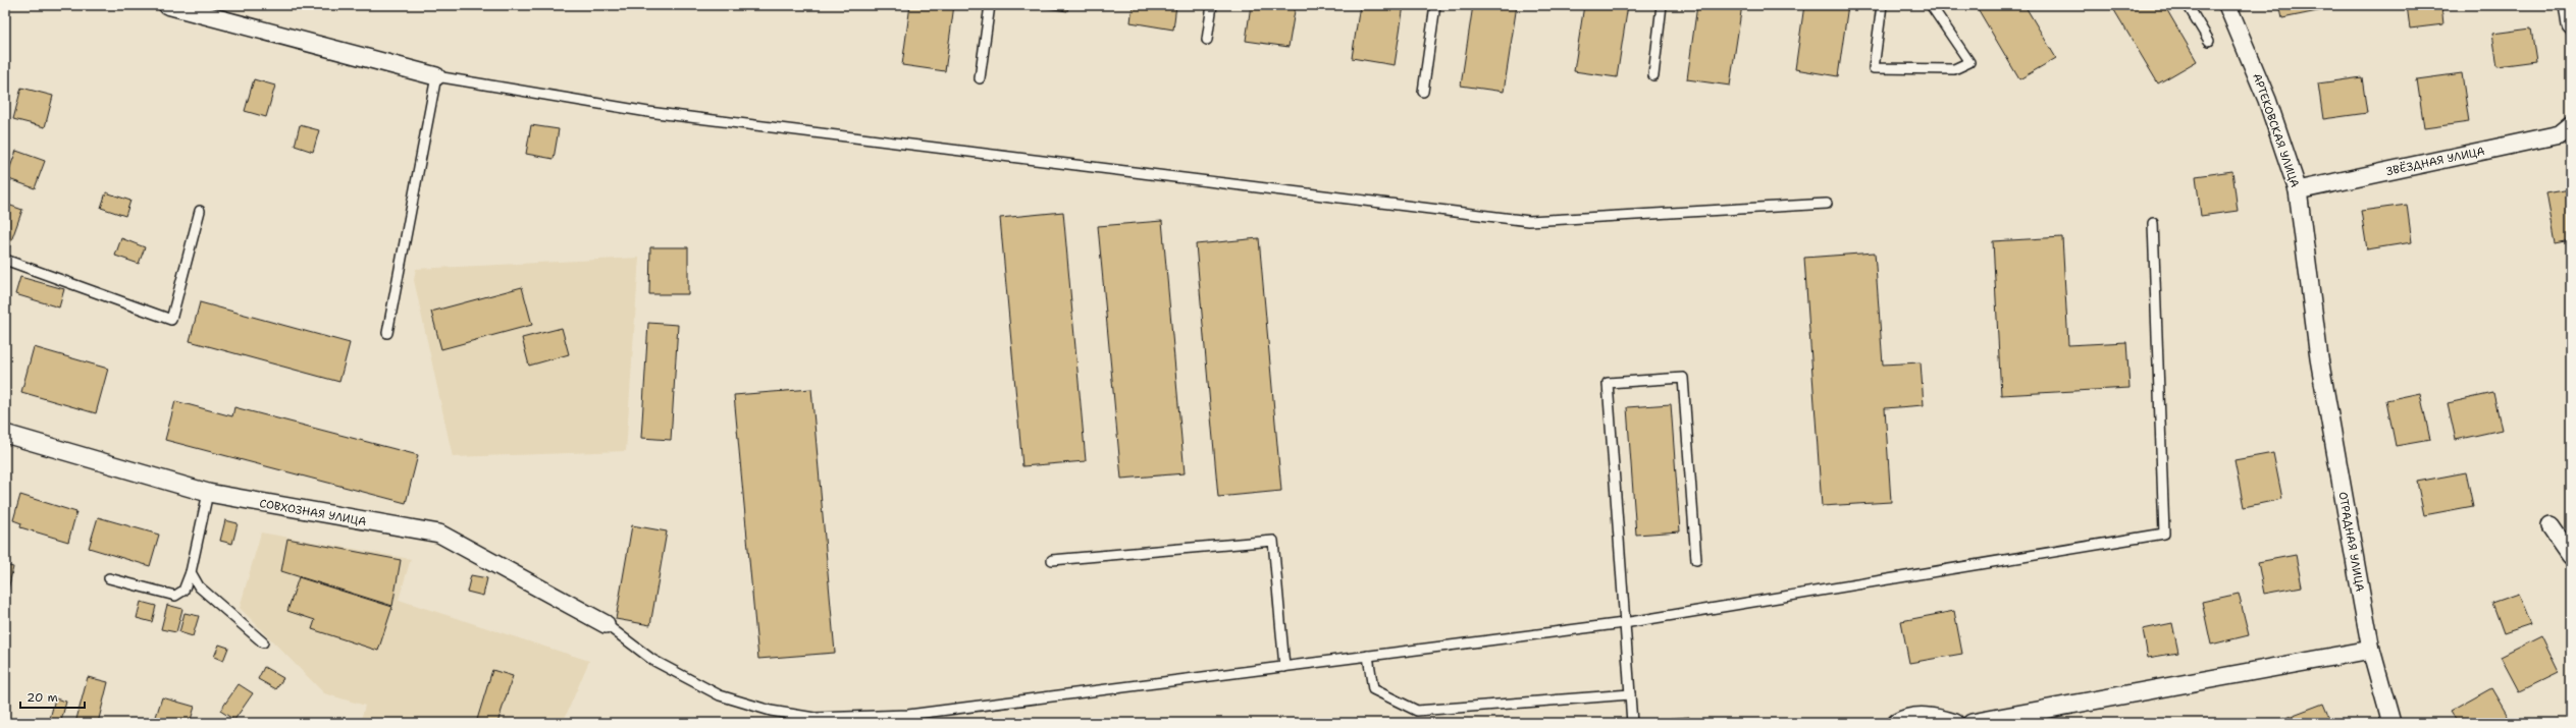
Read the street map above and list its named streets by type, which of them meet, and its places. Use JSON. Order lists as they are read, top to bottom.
{
  "streets": {
    "street": [
      "АРТЕКОВСКАЯ УЛИЦА",
      "ЗВЁЗДНАЯ УЛИЦА",
      "СОВХОЗНАЯ УЛИЦА",
      "ОТРАДНАЯ УЛИЦА"
    ]
  },
  "crossings": [
    ["АРТЕКОВСКАЯ УЛИЦА", "ЗВЁЗДНАЯ УЛИЦА"],
    ["АРТЕКОВСКАЯ УЛИЦА", "ОТРАДНАЯ УЛИЦА"]
  ],
  "scale_bar": "20 m"
}
